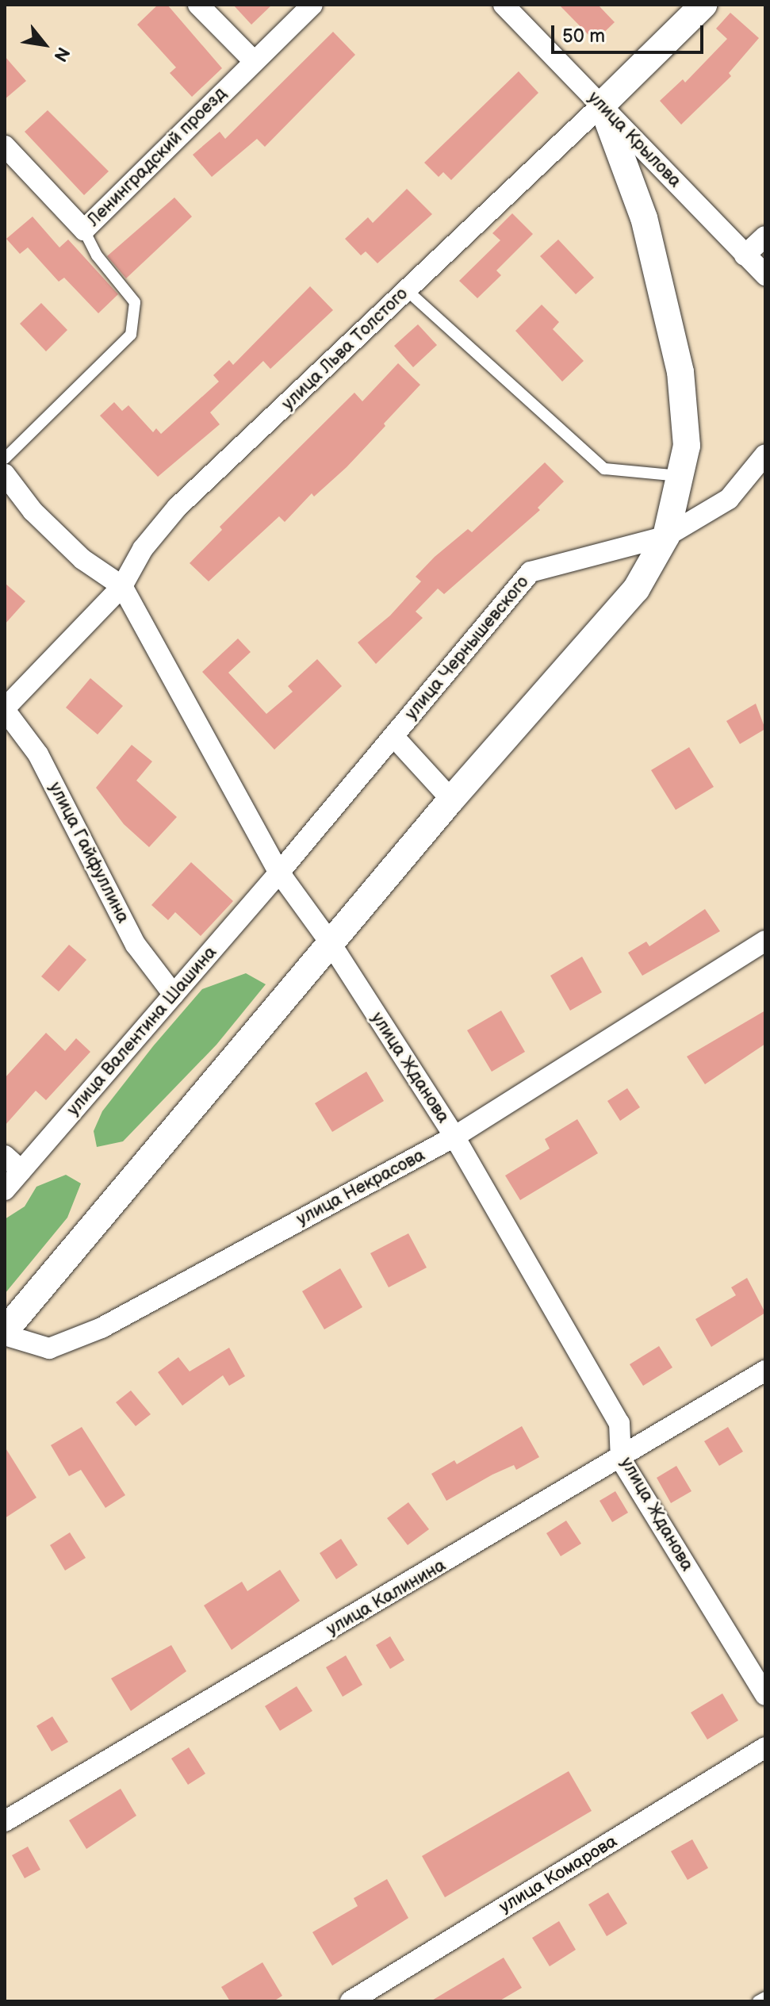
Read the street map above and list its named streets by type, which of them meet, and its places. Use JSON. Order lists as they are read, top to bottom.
{
  "streets": {
    "street": [
      "улица Крылова",
      "Ленинградский проезд",
      "улица Льва Толстого",
      "улица Чернышевского",
      "улица Гайфуллина",
      "улица Валентина Шашина",
      "улица Жданова",
      "улица Некрасова",
      "улица Калинина",
      "улица Комарова"
    ]
  },
  "crossings": [
    ["улица Крылова", "улица Льва Толстого"],
    ["улица Льва Толстого", "улица Гайфуллина"],
    ["улица Льва Толстого", "улица Жданова"],
    ["улица Чернышевского", "улица Валентина Шашина"],
    ["улица Чернышевского", "улица Жданова"],
    ["улица Гайфуллина", "улица Валентина Шашина"],
    ["улица Валентина Шашина", "улица Жданова"],
    ["улица Жданова", "улица Некрасова"],
    ["улица Жданова", "улица Калинина"]
  ],
  "scale_bar": "50 m",
  "north": "bottom right"
}
